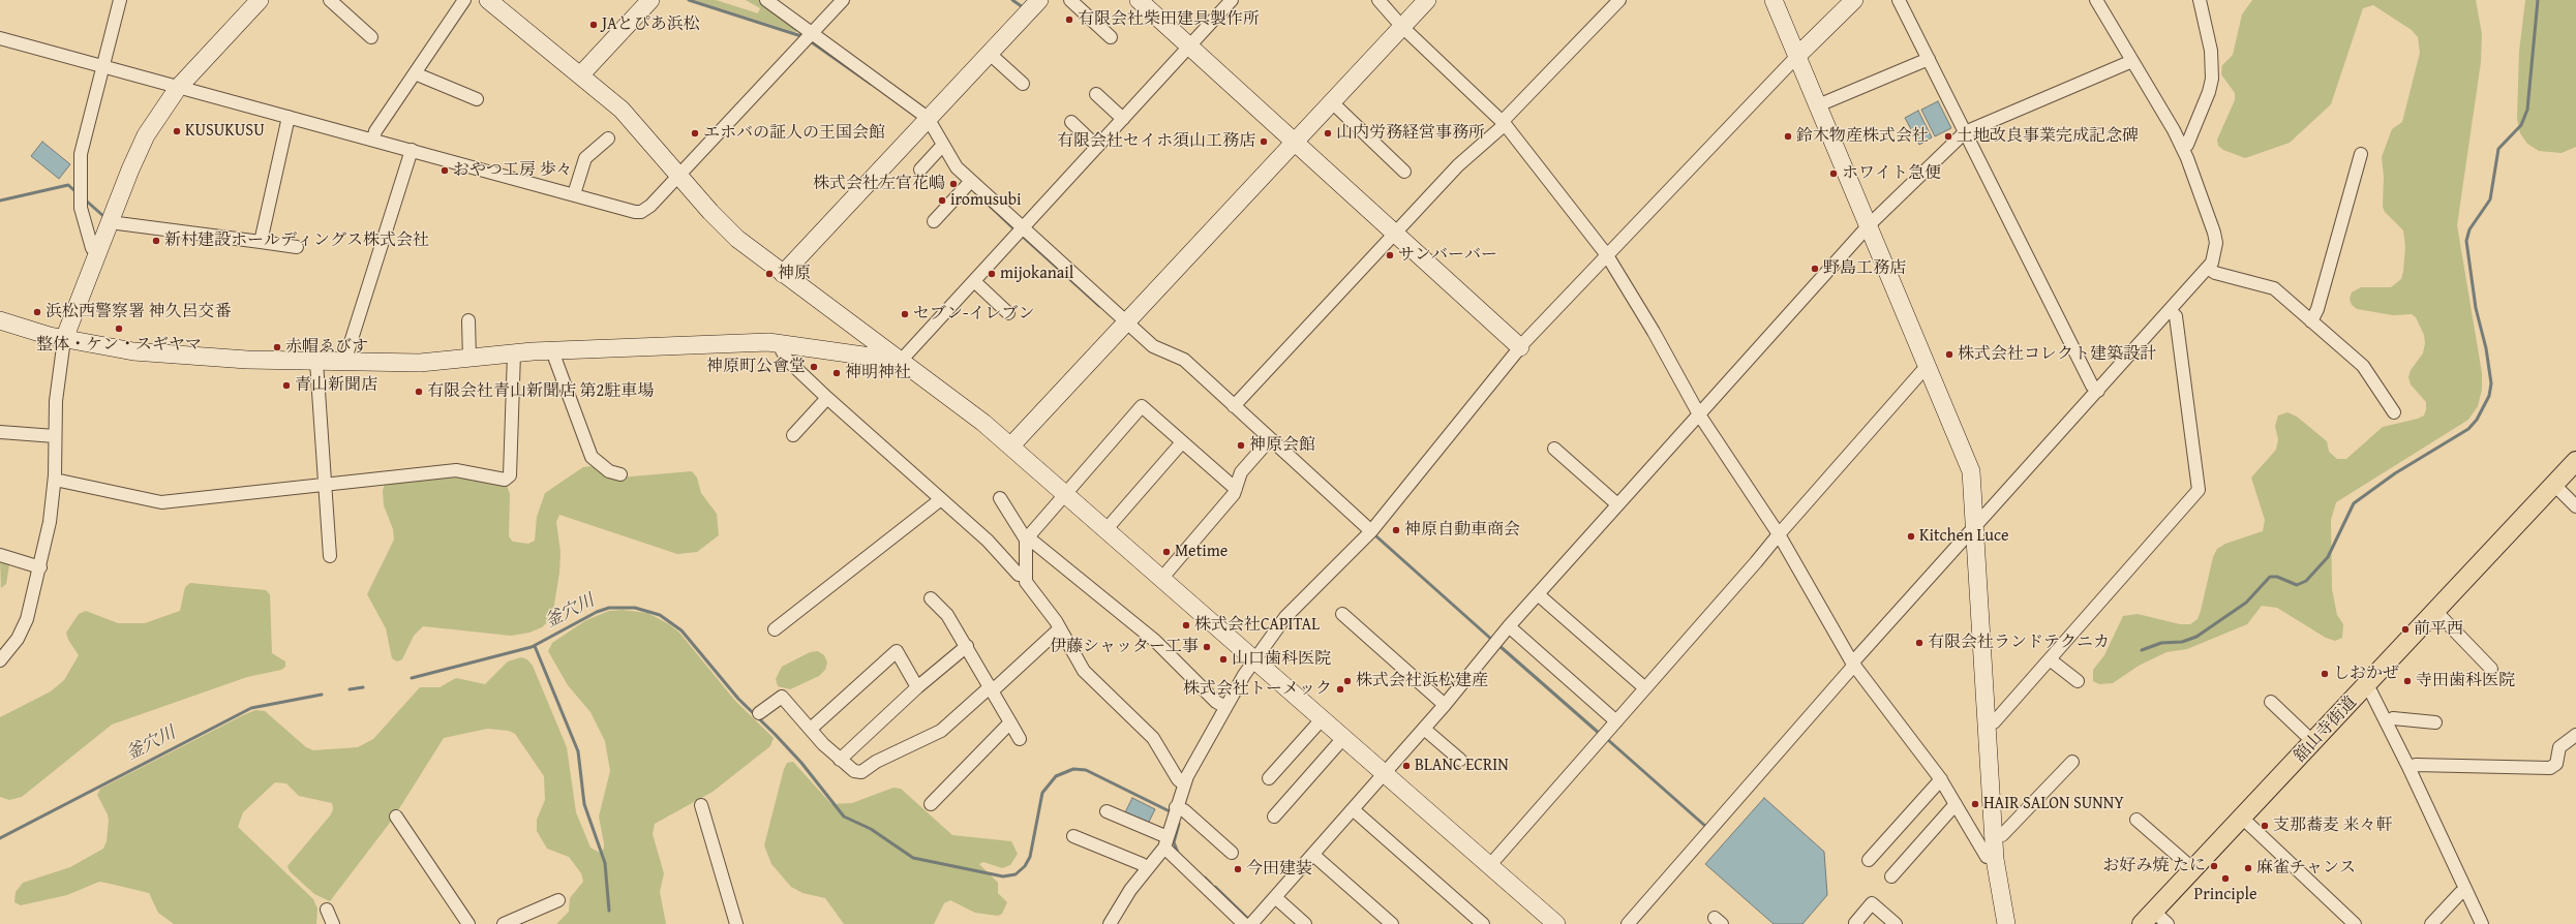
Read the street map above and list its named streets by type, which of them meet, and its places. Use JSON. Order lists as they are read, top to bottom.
{
  "streets": {
    "main road": ["舘山寺街道"]
  },
  "water": ["釜穴川"],
  "places": [
    "有限会社柴田建具製作所",
    "JAとぴあ浜松",
    "KUSUKUSU",
    "エホバの証人の王国会館",
    "山内労務経営事務所",
    "鈴木物産株式会社",
    "土地改良事業完成記念碑",
    "有限会社セイホ須山工務店",
    "おやつ工房 歩々",
    "ホワイト急便",
    "株式会社左官花嶋",
    "iromusubi",
    "新村建設ホールディングス株式会社",
    "サンバーバー",
    "野島工務店",
    "神原",
    "mijokanail",
    "浜松西警察署 神久呂交番",
    "セブン-イレブン",
    "整体・ケン・スギヤマ",
    "赤帽ゑびす",
    "株式会社コレクト建築設計",
    "神原町公會堂",
    "神明神社",
    "青山新聞店",
    "有限会社青山新聞店 第2駐車場",
    "神原会館",
    "神原自動車商会",
    "Kitchen Luce",
    "Metime",
    "株式会社CAPITAL",
    "前平西",
    "有限会社ランドテクニカ",
    "伊藤シャッター工事",
    "山口歯科医院",
    "しおかぜ",
    "株式会社浜松建産",
    "寺田歯科医院",
    "株式会社トーメック",
    "BLANC ECRIN",
    "HAIR SALON SUNNY",
    "支那蕎麦 来々軒",
    "お好み焼 たに",
    "麻雀チャンス",
    "今田建装",
    "Principle"
  ]
}
